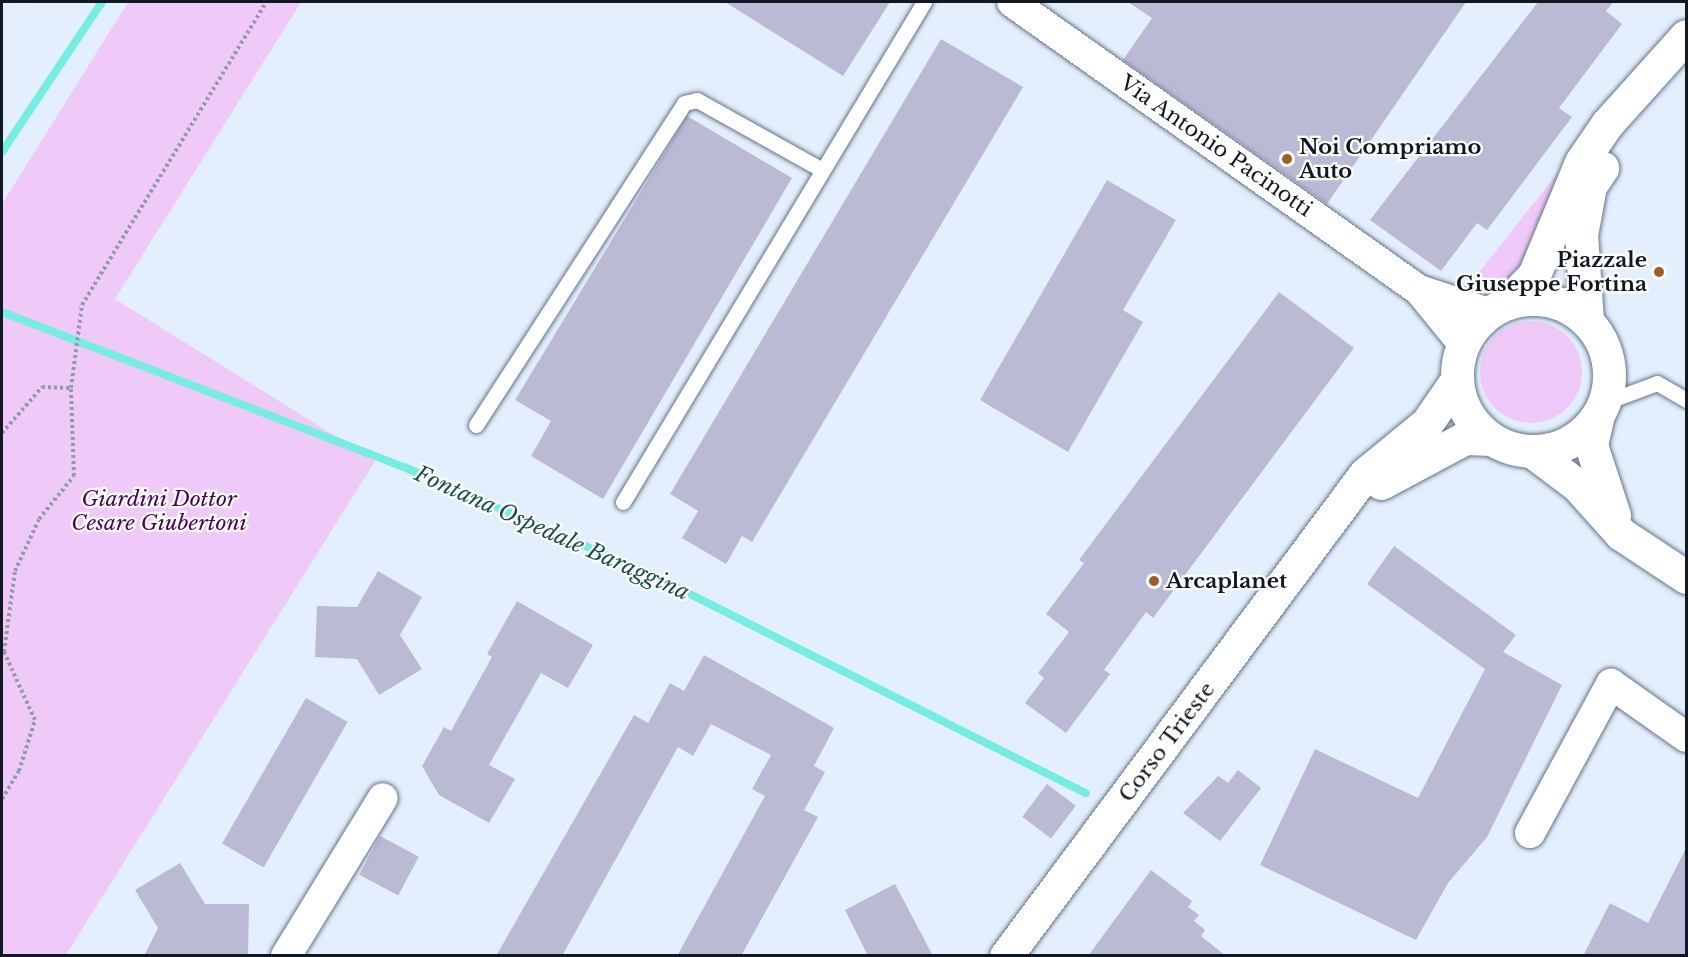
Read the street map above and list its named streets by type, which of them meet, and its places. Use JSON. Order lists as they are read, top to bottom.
{
  "streets": {
    "main road": ["Corso Trieste"],
    "street": ["Via Antonio Pacinotti"]
  },
  "crossings": [
    ["Via Antonio Pacinotti", "Corso Trieste"]
  ],
  "water": ["Fontana Ospedale Baraggina"],
  "parks": ["Giardini Dottor Cesare Giubertoni"],
  "places": ["Noi Compriamo Auto", "Piazzale Giuseppe Fortina", "Arcaplanet"]
}
